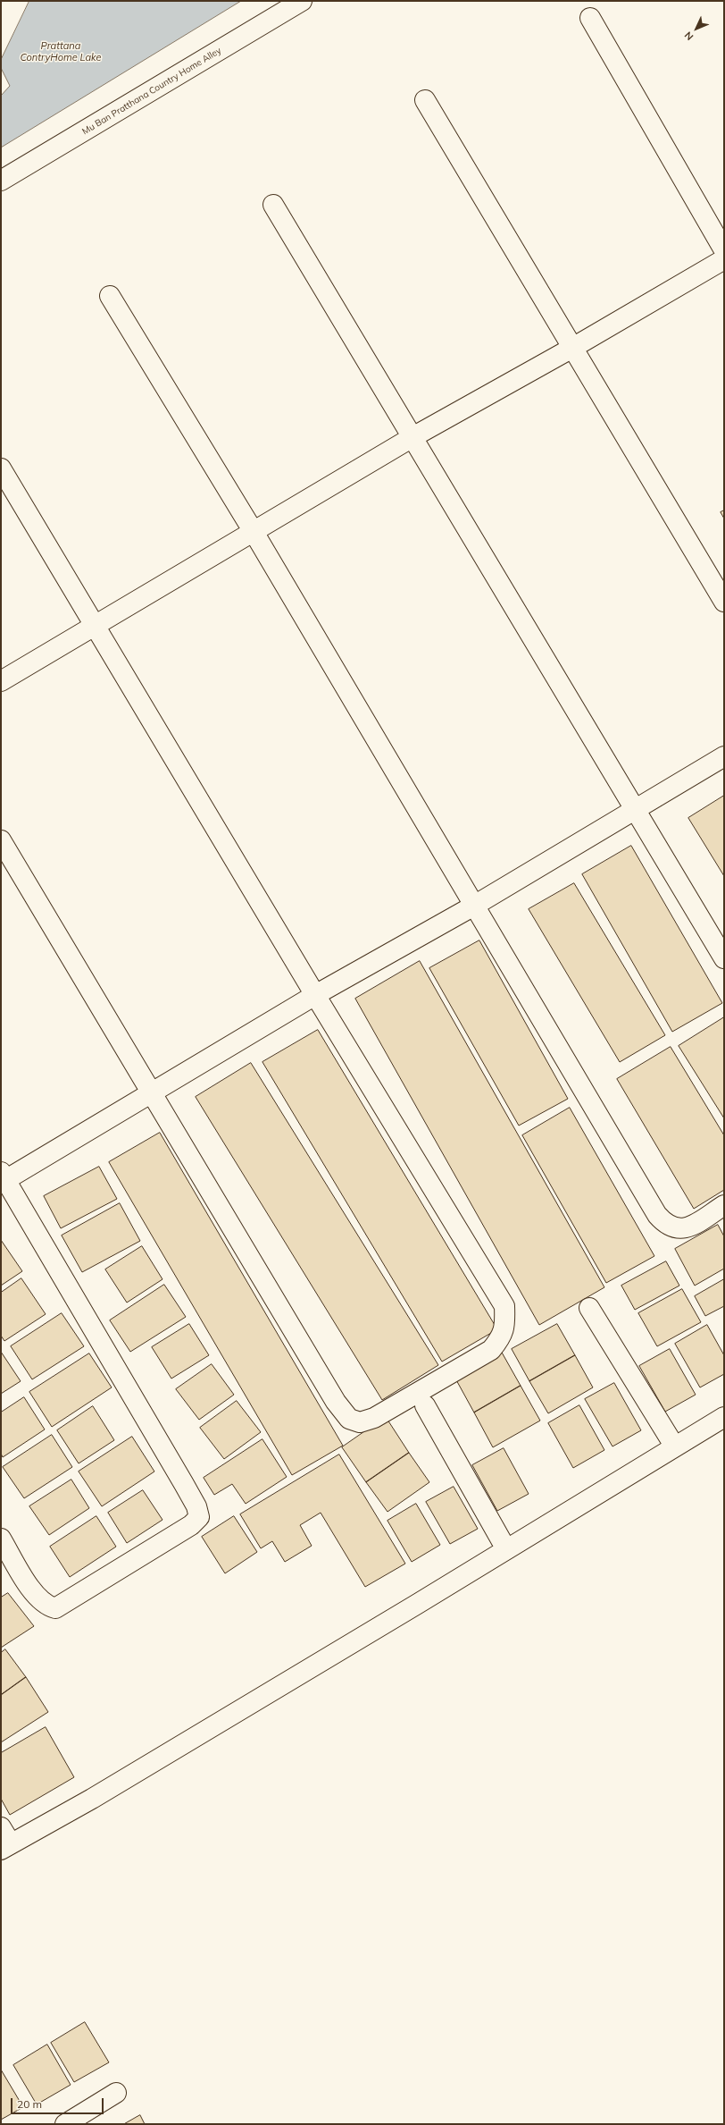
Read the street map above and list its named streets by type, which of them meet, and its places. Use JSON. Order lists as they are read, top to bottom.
{
  "streets": {
    "street": ["Mu Ban Pratthana Country Home Alley"]
  },
  "water": ["Prattana ContryHome Lake"],
  "scale_bar": "20 m",
  "north": "bottom left"
}
